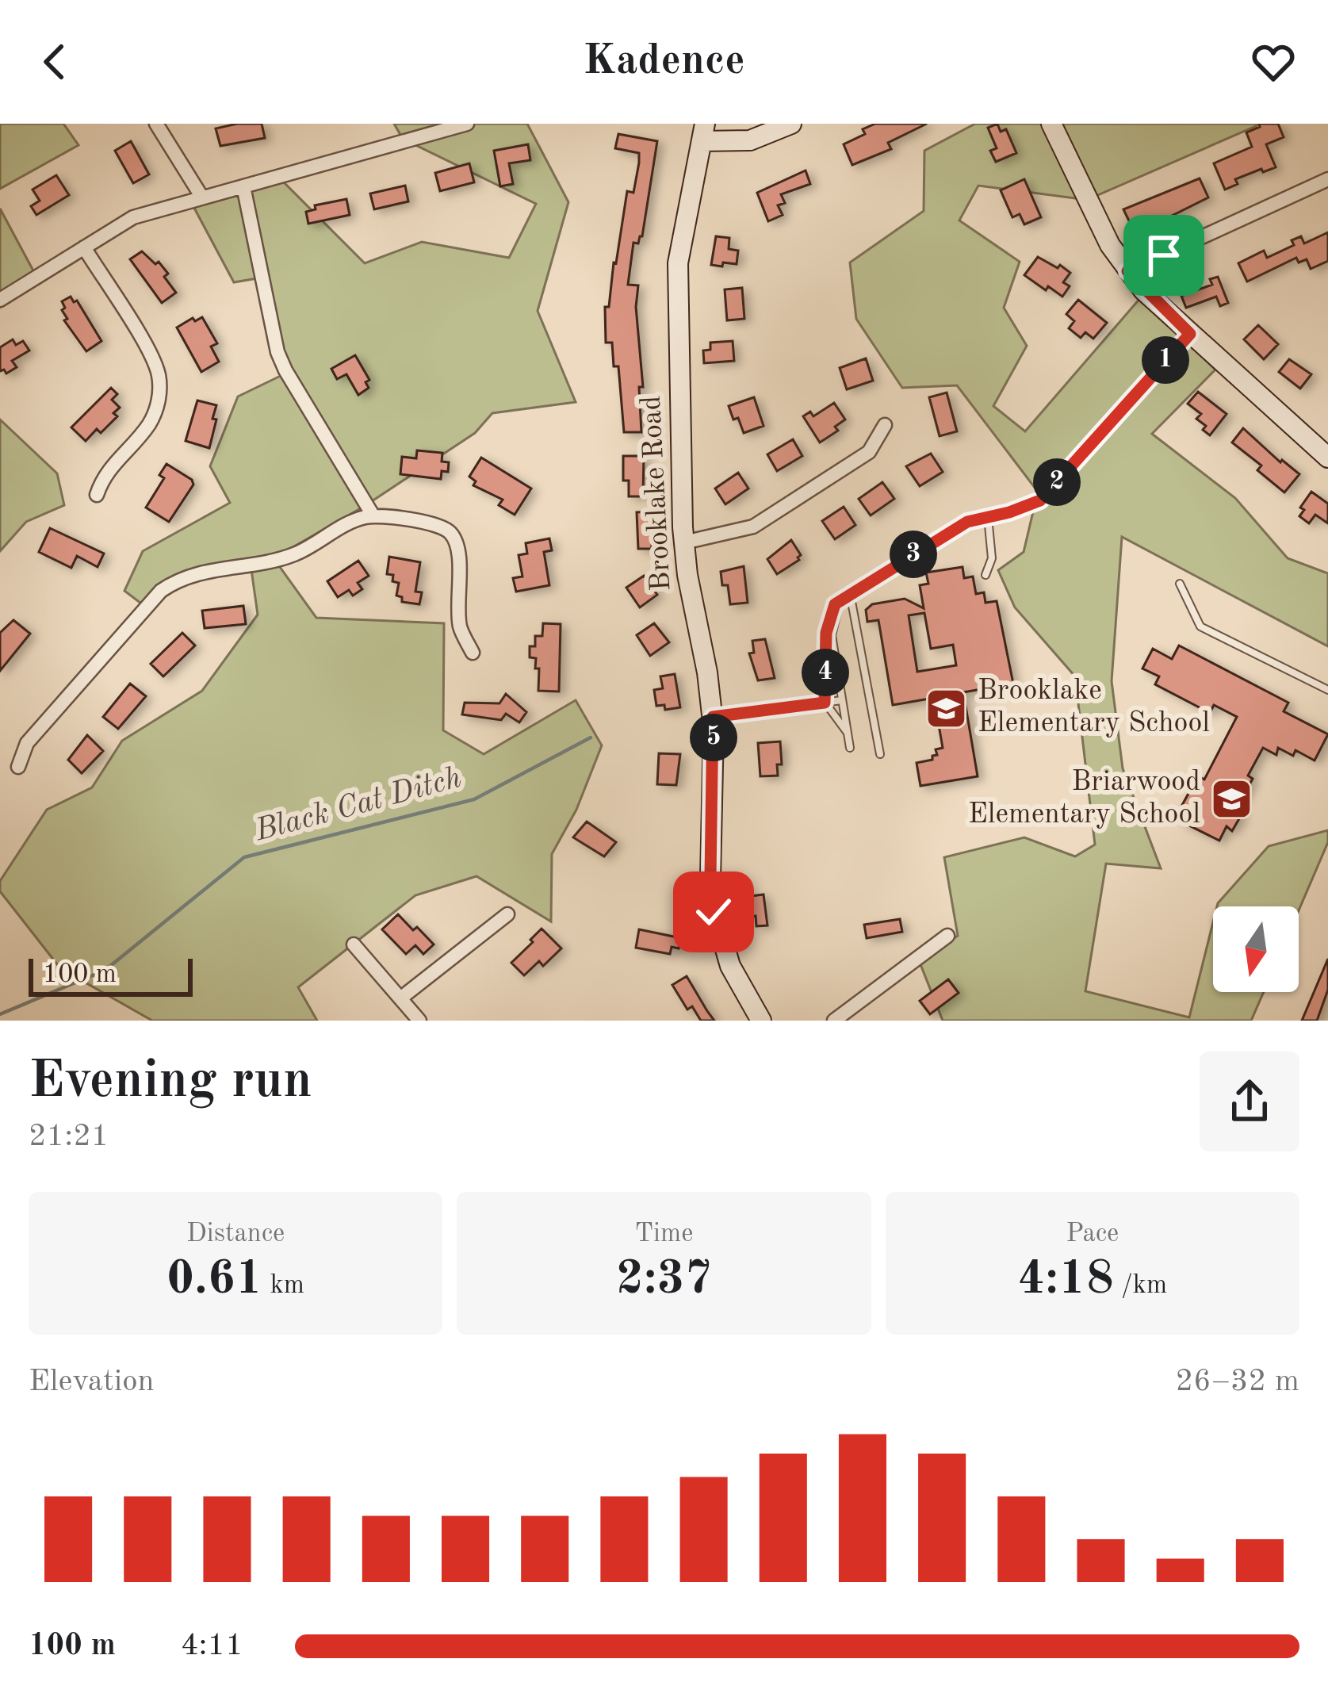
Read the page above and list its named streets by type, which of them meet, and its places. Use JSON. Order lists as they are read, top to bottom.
{
  "streets": {
    "street": ["Brooklake Road"]
  },
  "water": ["Black Cat Ditch"],
  "places": {
    "school or university": ["Brooklake Elementary School", "Briarwood Elementary School"]
  },
  "scale_bar": "100 m",
  "north": "bottom",
  "page": {
    "header": "Kadence",
    "pins": [
      "1",
      "2",
      "3",
      "4",
      "5"
    ],
    "scale": "100 m",
    "heading": ["Evening run", "21:21"],
    "stats": [
      ["Distance", "0.61 km"],
      ["Time", "2:37"],
      ["Pace", "4:18 /km"]
    ],
    "chart": ["Elevation", "26–32 m"],
    "list": [
      {
        "name": "100 m",
        "note": "4:11"
      }
    ]
  }
}
